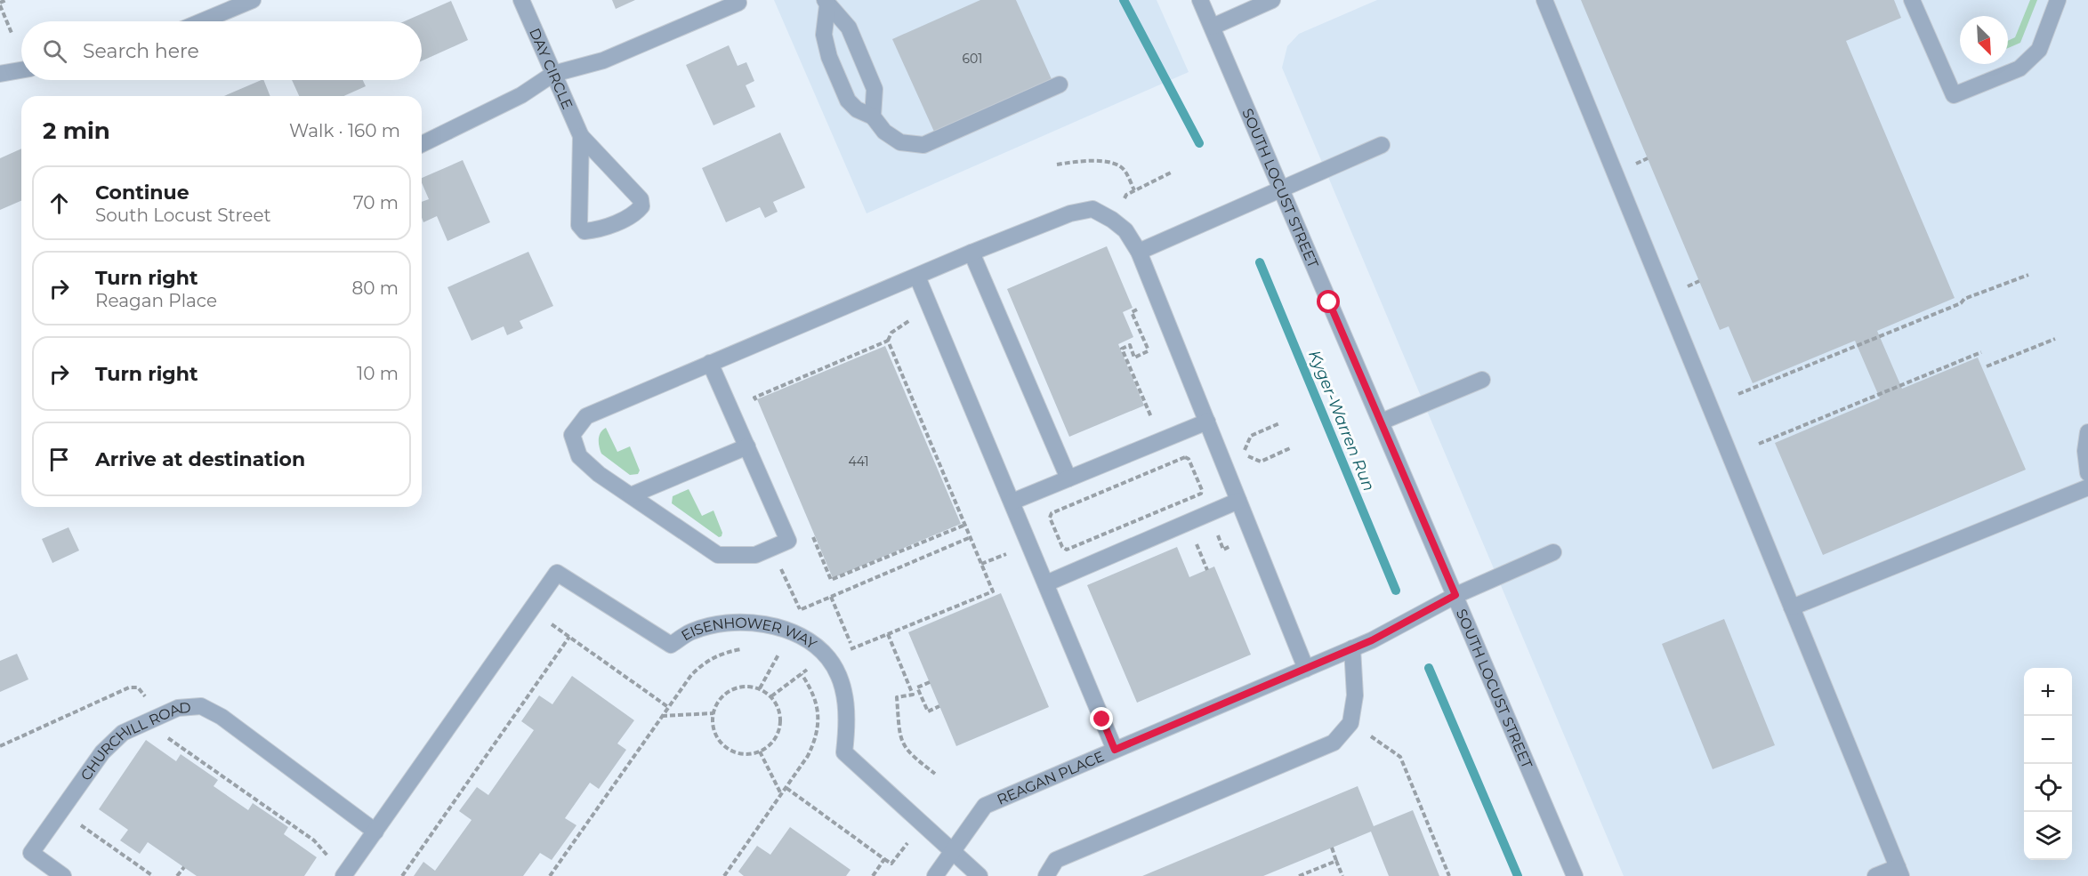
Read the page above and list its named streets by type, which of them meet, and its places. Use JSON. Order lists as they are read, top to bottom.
{
  "streets": {
    "street": [
      "DAY CIRCLE",
      "SOUTH LOCUST STREET",
      "EISENHOWER WAY",
      "CHURCHILL ROAD",
      "REAGAN PLACE"
    ]
  },
  "crossings": [
    ["SOUTH LOCUST STREET", "REAGAN PLACE"],
    ["EISENHOWER WAY", "CHURCHILL ROAD"],
    ["EISENHOWER WAY", "REAGAN PLACE"]
  ],
  "water": ["Kyger-Warren Run"],
  "house_numbers": ["601", "441"],
  "north": "bottom right",
  "page": {
    "search": "Search here",
    "heading": ["2 min", "Walk · 160 m"],
    "list": [
      ["Continue", "South Locust Street", "70 m"],
      ["Turn right", "Reagan Place", "80 m"],
      ["Turn right", "10 m"],
      "Arrive at destination"
    ],
    "map_buttons": ["+", "−"]
  }
}
